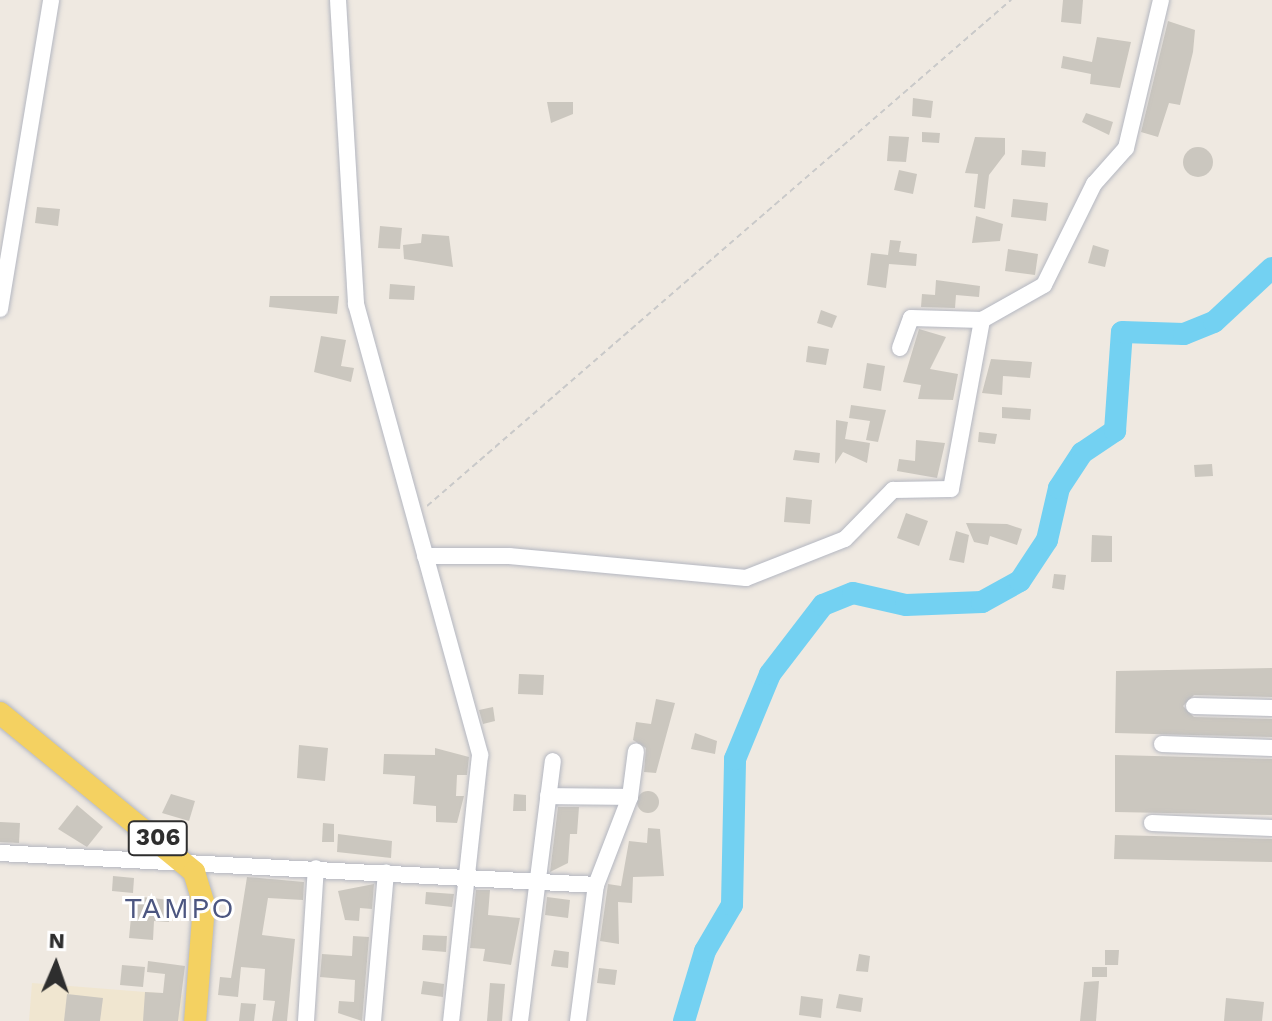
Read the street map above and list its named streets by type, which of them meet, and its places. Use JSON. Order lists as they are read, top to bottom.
{
  "streets": {
    "main road": ["306"]
  },
  "districts": ["TAMPO"],
  "north": "top"
}
